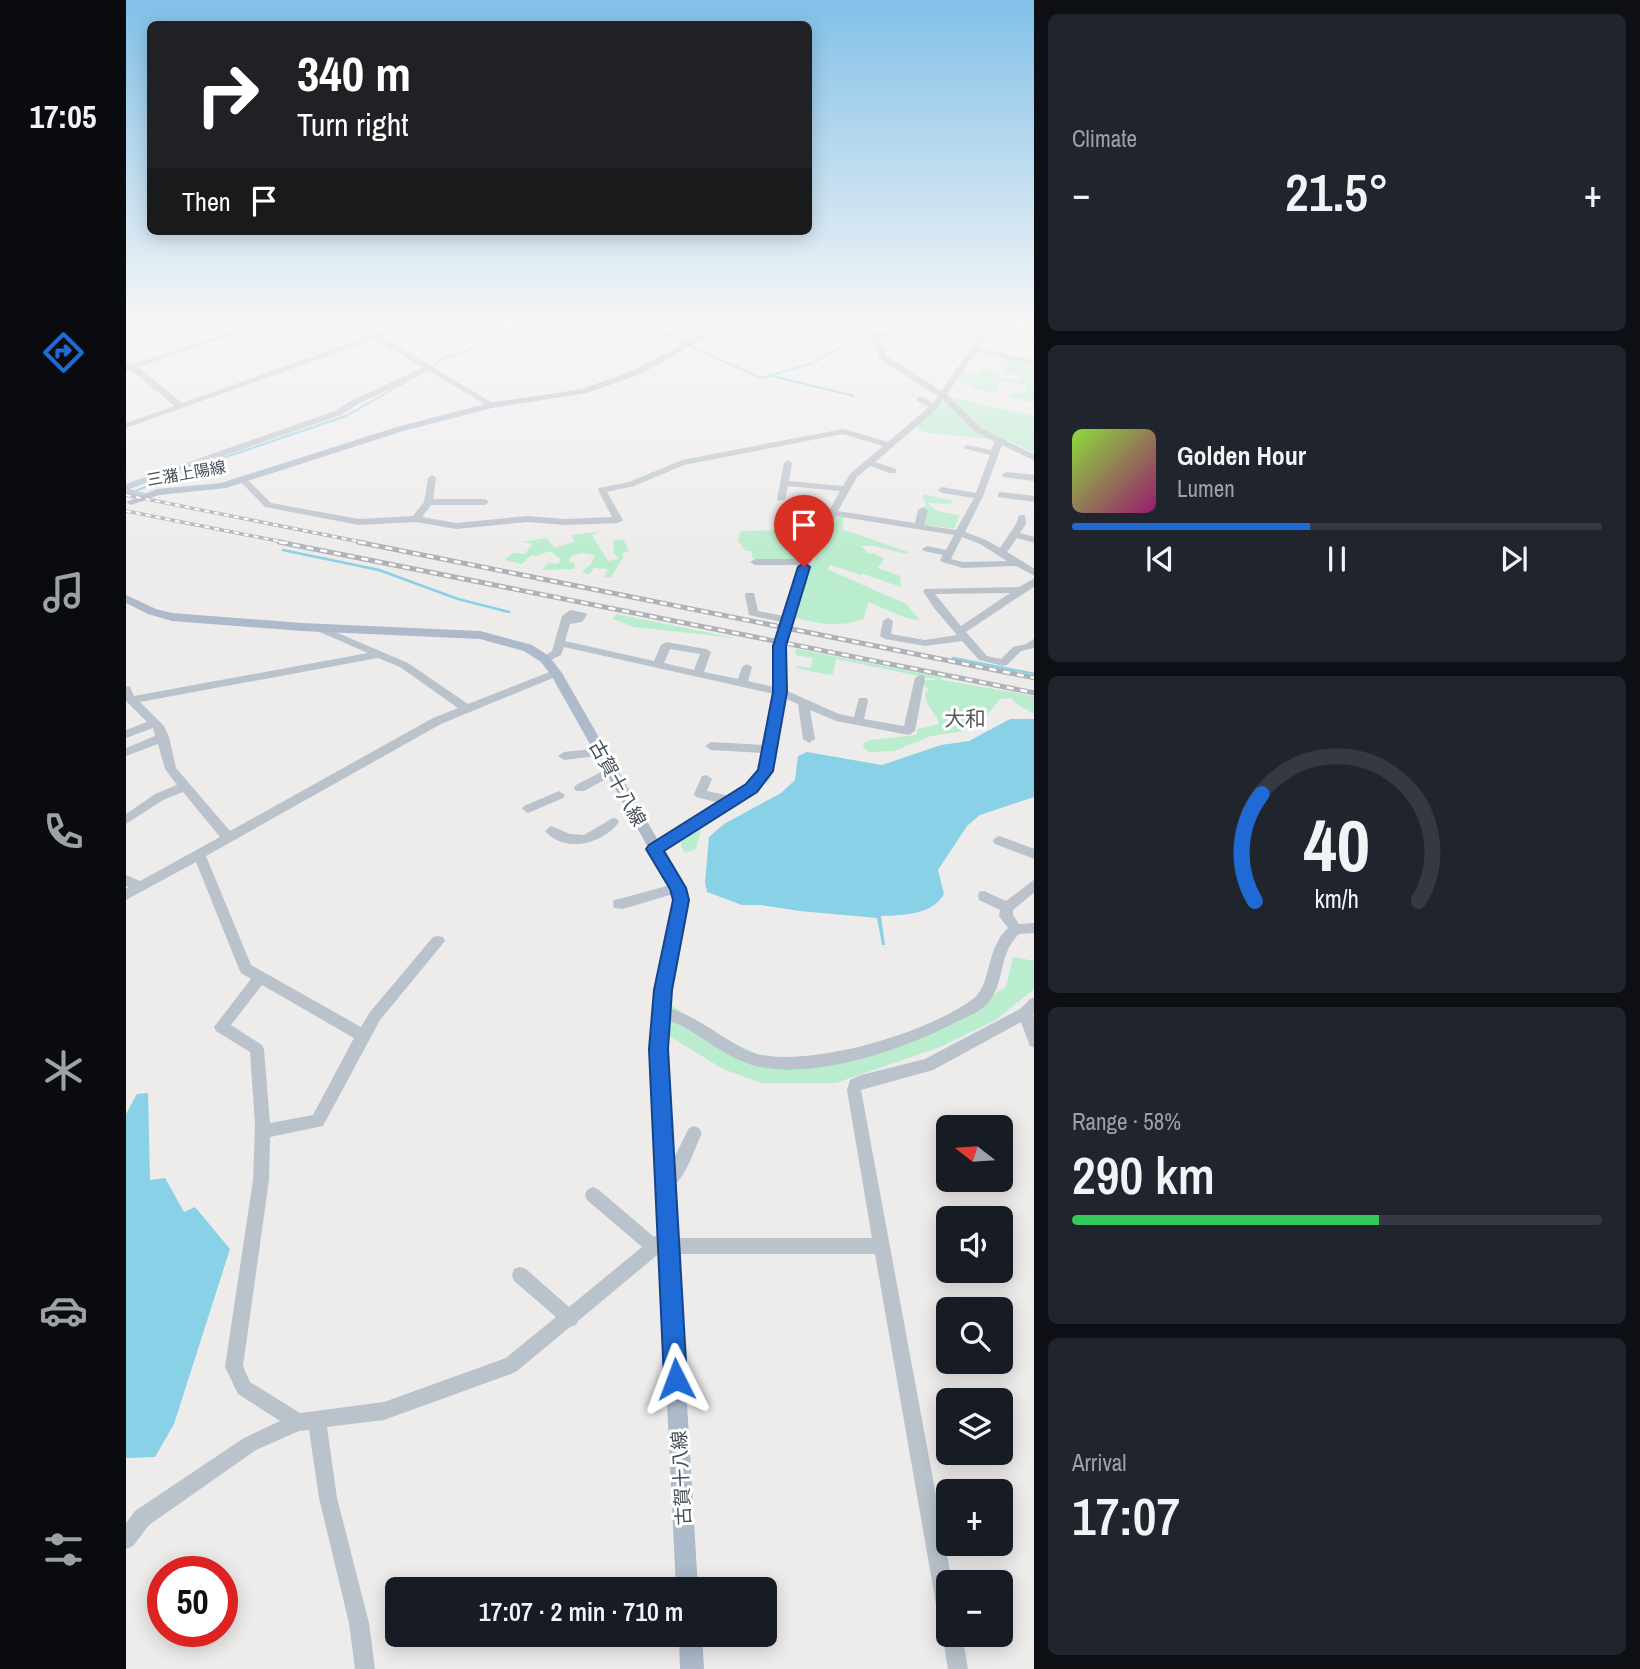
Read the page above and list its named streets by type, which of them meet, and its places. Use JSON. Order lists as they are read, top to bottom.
{
  "streets": {
    "main road": ["三潴上陽線", "古賀十八線"]
  },
  "districts": ["大和"],
  "north": "left",
  "page": {
    "tabs": "17:05",
    "tile": [
      "Climate",
      ["Range · 58%", "290 km"],
      ["Arrival", "17:07"]
    ],
    "turn": ["340 m", "Turn right"],
    "heat": ["−", "21.5°", "+"],
    "then": "Then",
    "song": ["Golden Hour", "Lumen"],
    "map_buttons": ["+", "−"],
    "limit": "50",
    "trip": "17:07 · 2 min · 710 m",
    "gauge": ["40", "km/h"]
  }
}
